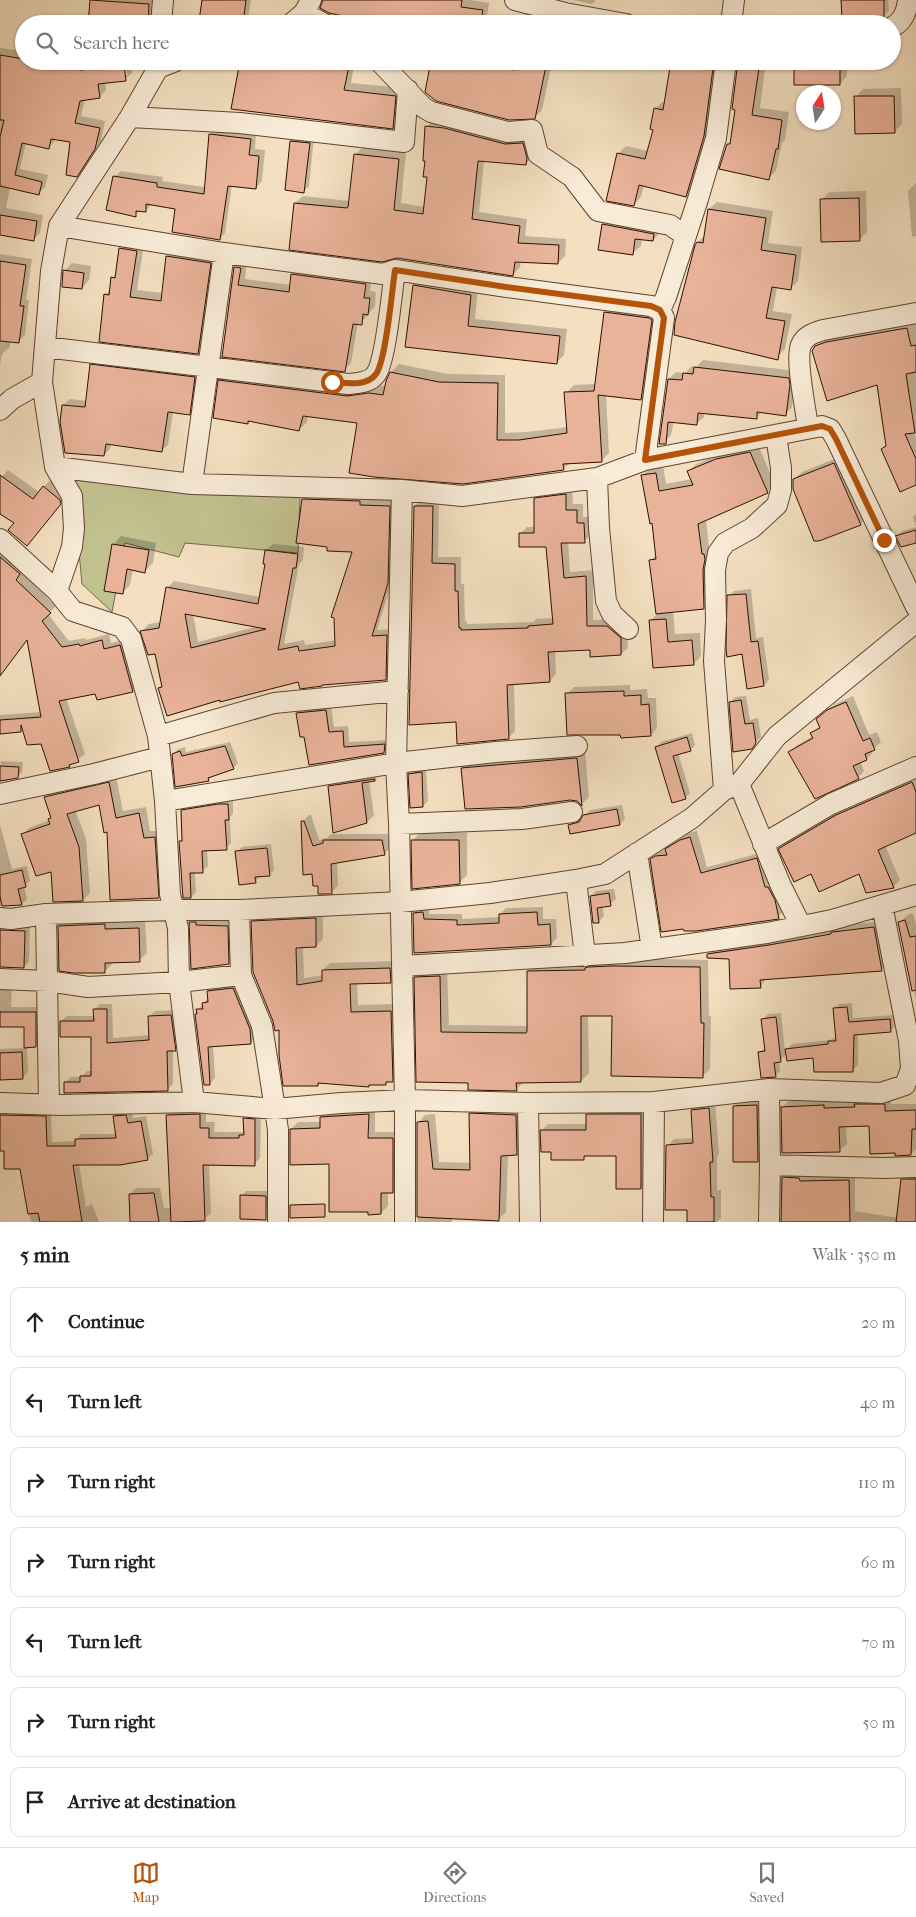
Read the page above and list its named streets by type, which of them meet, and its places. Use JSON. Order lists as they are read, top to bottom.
{
  "north": "top",
  "page": {
    "search": "Search here",
    "heading": ["5 min", "Walk · 350 m"],
    "list": [
      ["Continue", "20 m"],
      ["Turn left", "40 m"],
      ["Turn right", "110 m"],
      ["Turn right", "60 m"],
      ["Turn left", "70 m"],
      ["Turn right", "50 m"],
      "Arrive at destination"
    ],
    "nav": ["Map", "Directions", "Saved"]
  }
}
